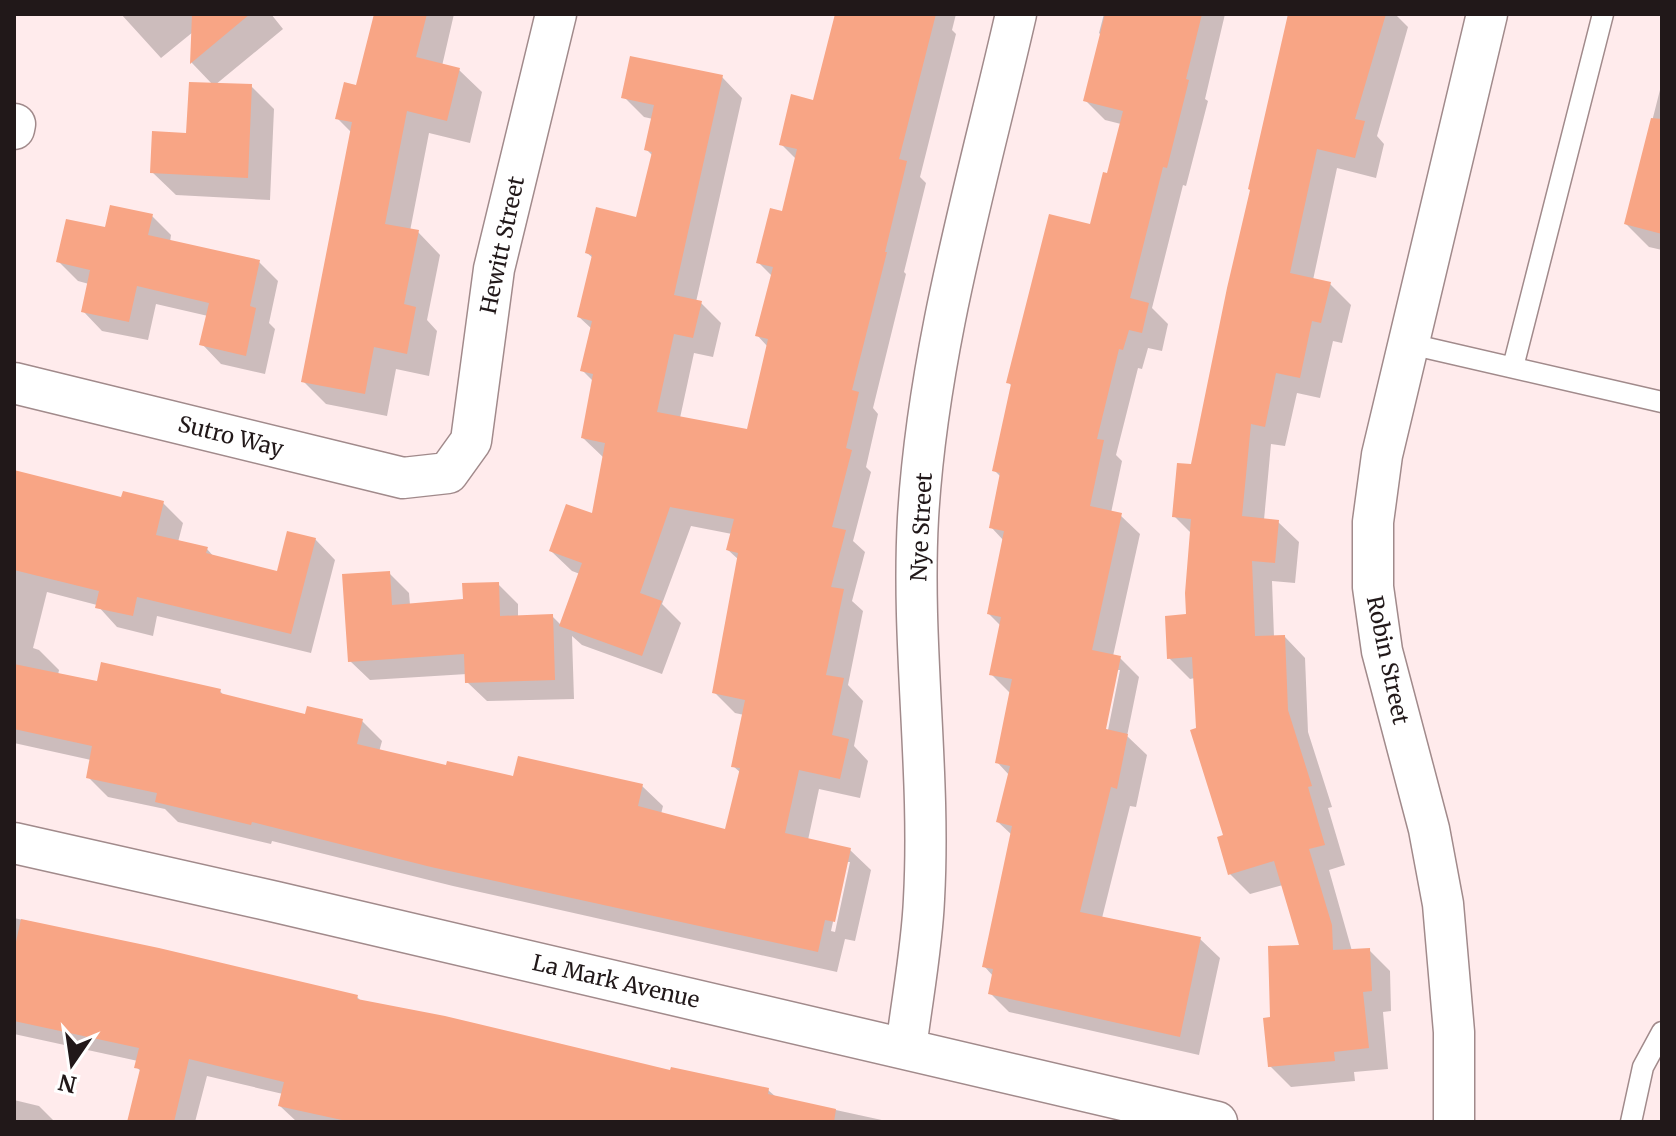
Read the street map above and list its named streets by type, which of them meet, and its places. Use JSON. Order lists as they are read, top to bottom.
{
  "streets": {
    "street": [
      "Hewitt Street",
      "Sutro Way",
      "Nye Street",
      "Robin Street",
      "La Mark Avenue"
    ]
  },
  "crossings": [
    ["Hewitt Street", "Sutro Way"],
    ["Nye Street", "La Mark Avenue"]
  ],
  "north": "bottom"
}
